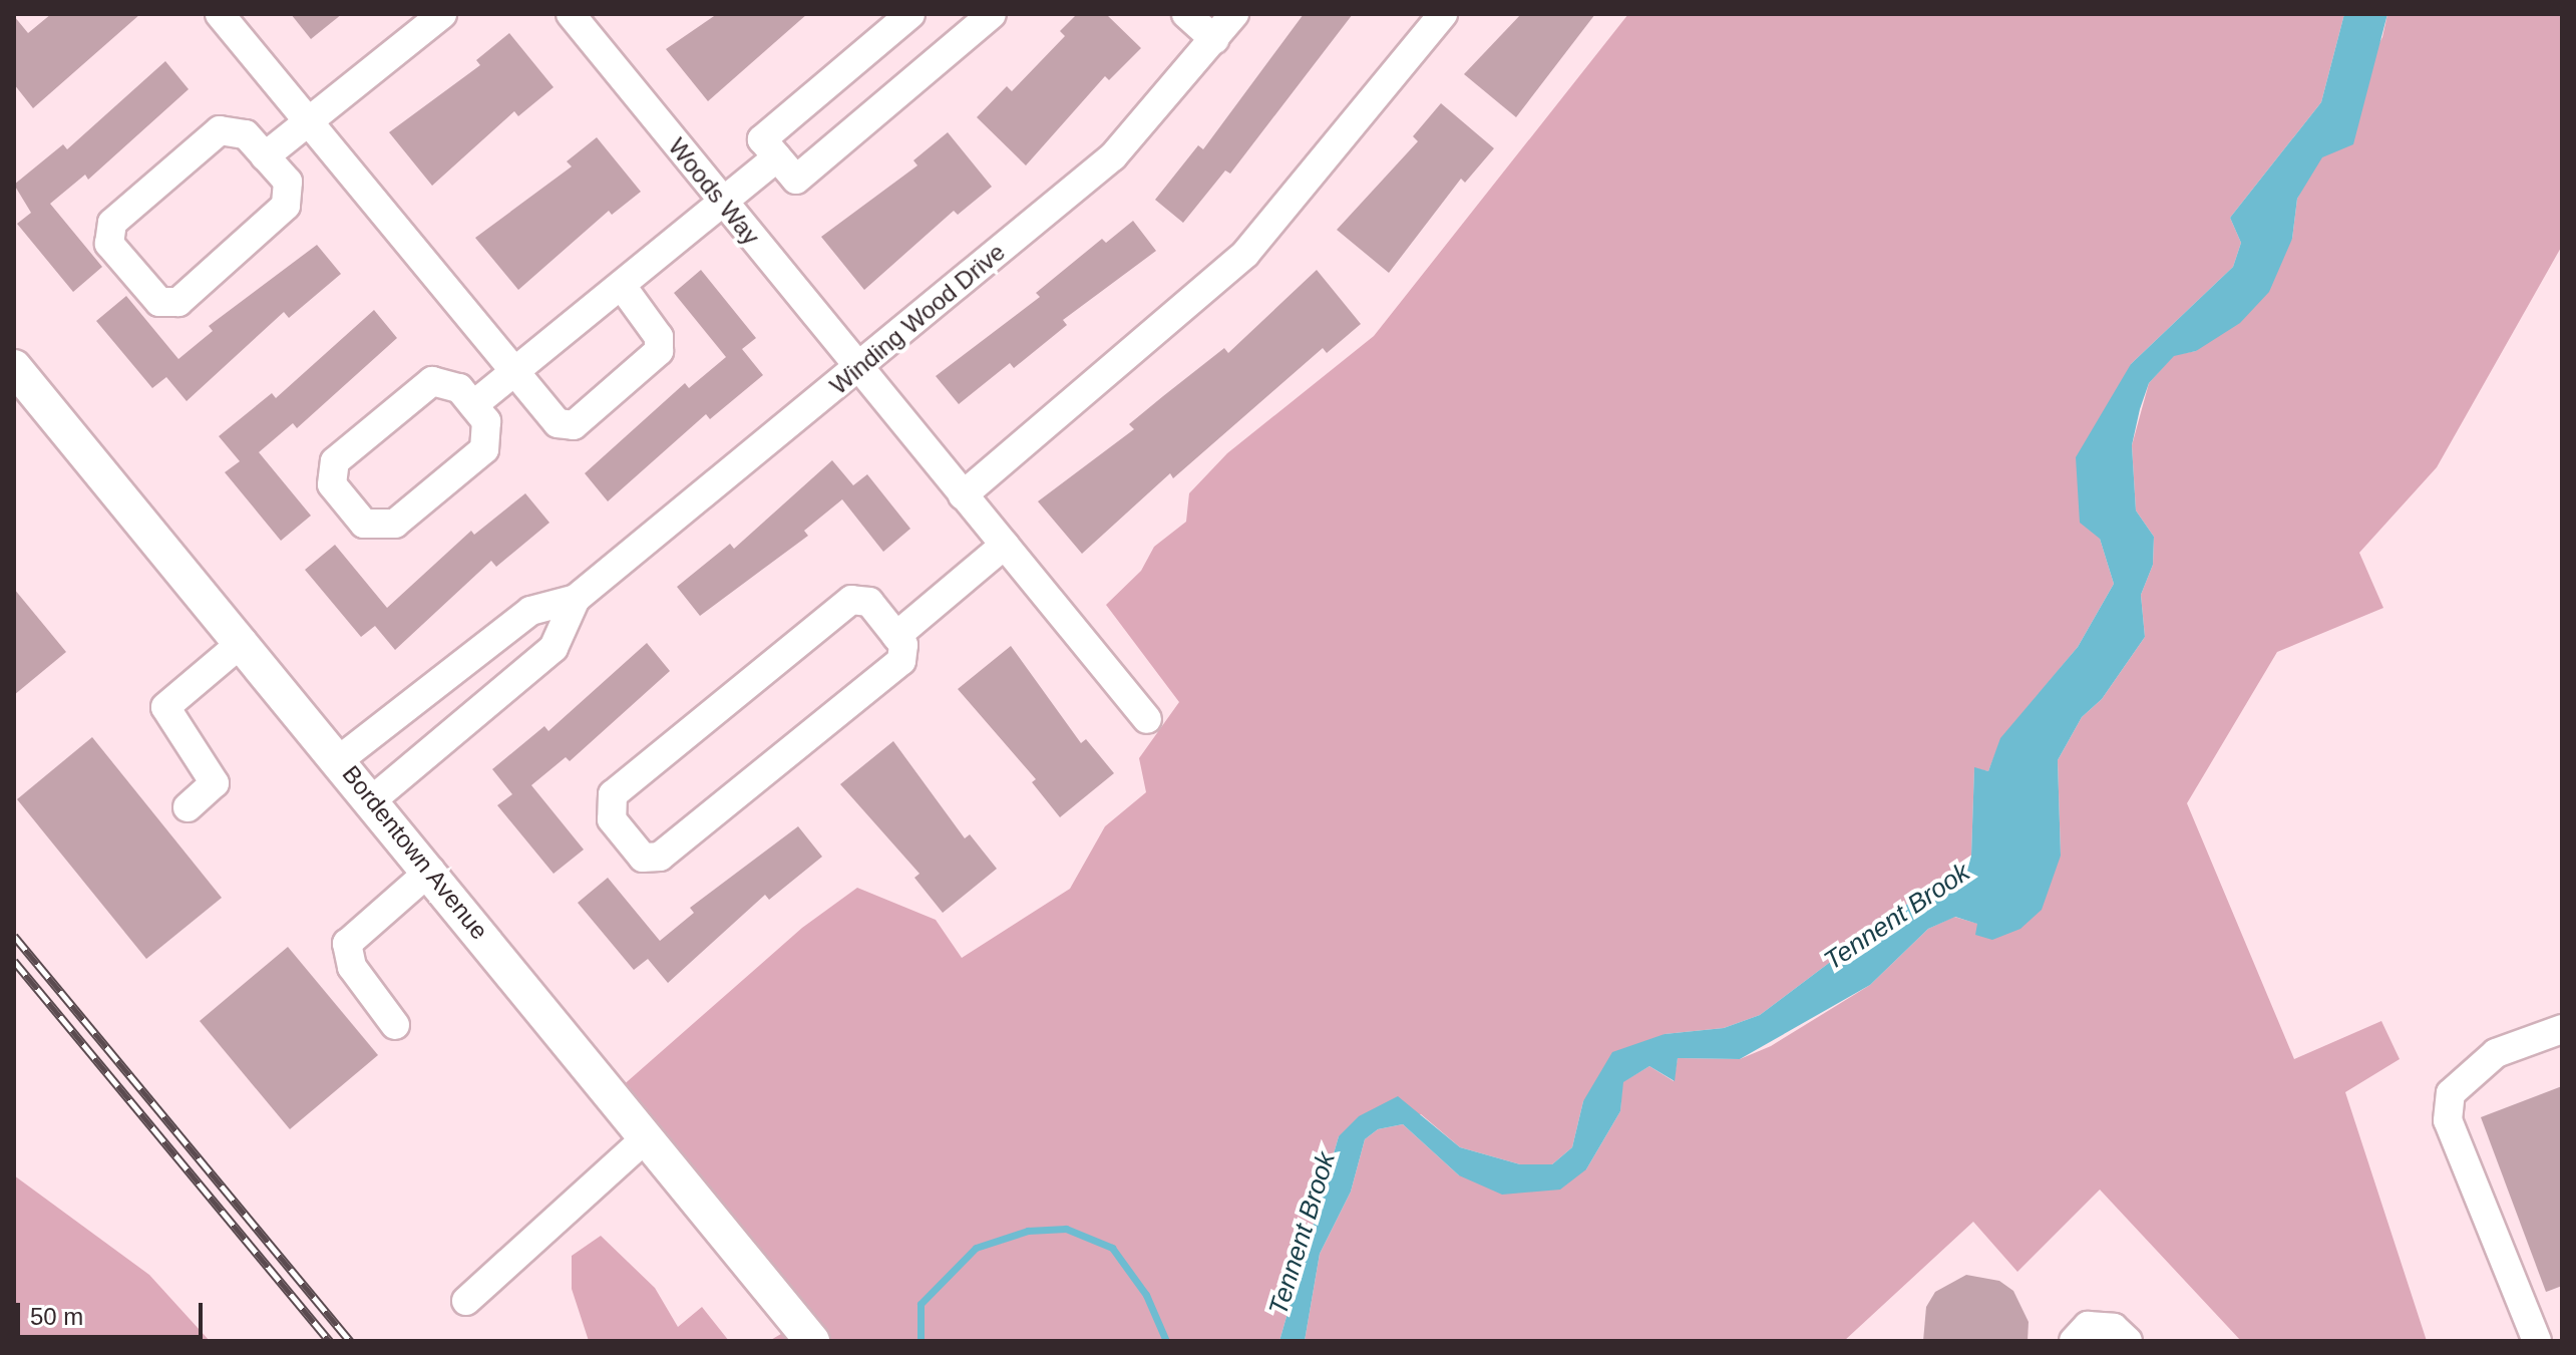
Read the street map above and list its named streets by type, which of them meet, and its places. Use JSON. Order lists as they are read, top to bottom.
{
  "streets": {
    "main road": ["Bordentown Avenue"],
    "street": ["Woods Way", "Winding Wood Drive"]
  },
  "crossings": [
    ["Woods Way", "Winding Wood Drive"],
    ["Winding Wood Drive", "Bordentown Avenue"]
  ],
  "water": ["Tennent Brook"],
  "scale_bar": "50 m"
}
